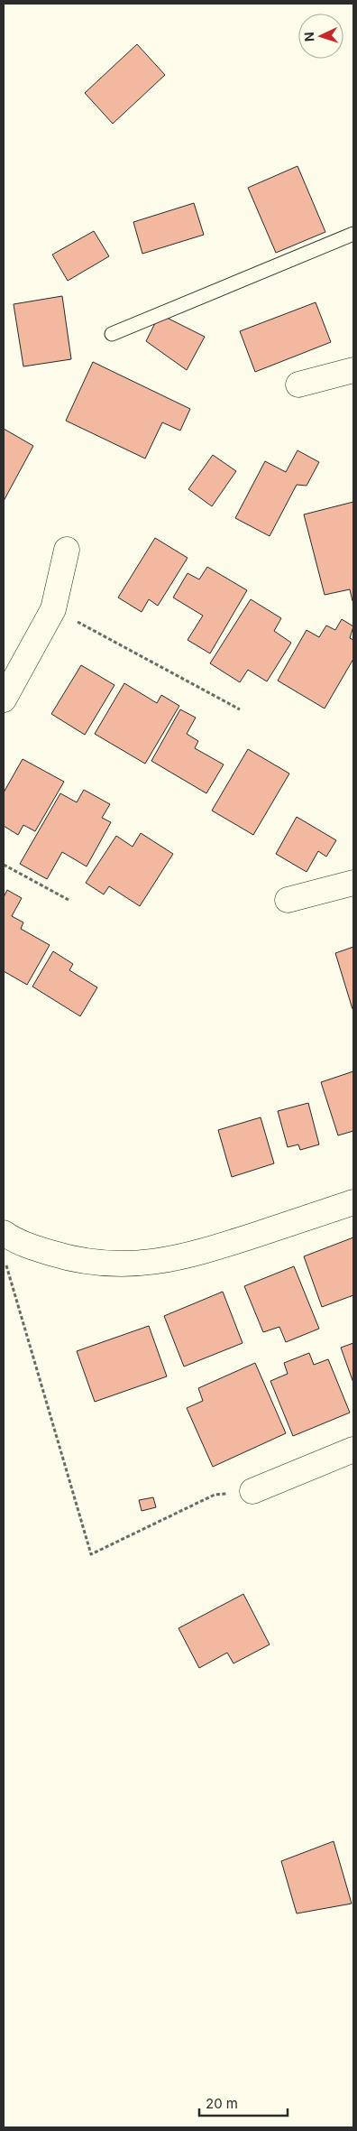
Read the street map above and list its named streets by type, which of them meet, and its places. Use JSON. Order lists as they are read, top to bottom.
{
  "scale_bar": "20 m",
  "north": "left"
}
